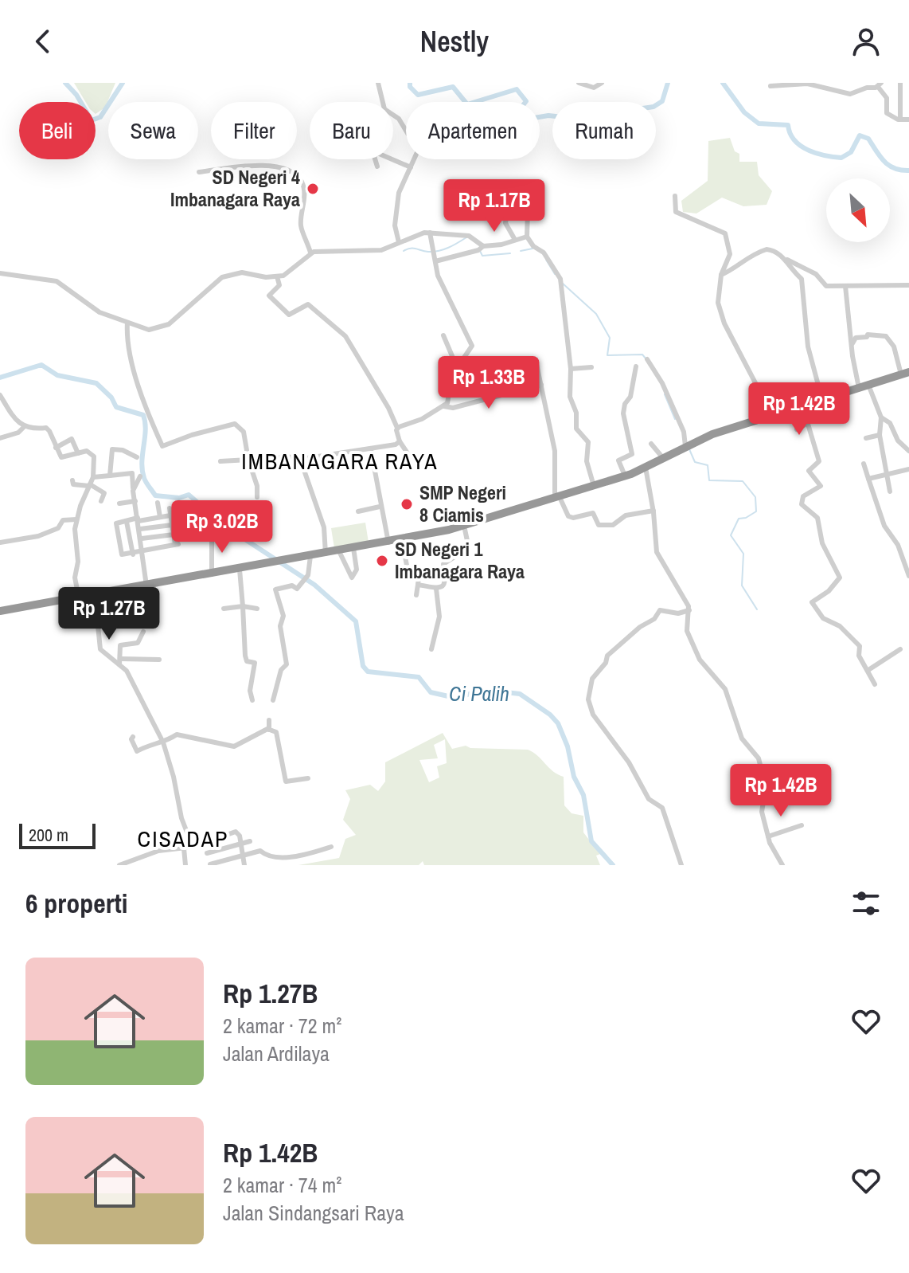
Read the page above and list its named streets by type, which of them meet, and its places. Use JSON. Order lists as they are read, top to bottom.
{
  "districts": ["IMBANAGARA RAYA", "CISADAP"],
  "water": ["Ci Palih"],
  "places": ["SD Negeri 4 Imbanagara Raya", "SMP Negeri 8 Ciamis", "SD Negeri 1 Imbanagara Raya"],
  "scale_bar": "200 m",
  "north": "bottom right",
  "page": {
    "header": "Nestly",
    "chip": [
      "Beli",
      "Sewa",
      "Filter",
      "Baru",
      "Apartemen",
      "Rumah"
    ],
    "price": [
      "Rp 1.17B",
      "Rp 1.33B",
      "Rp 1.42B",
      "Rp 3.02B",
      "Rp 1.27B",
      "Rp 1.42B"
    ],
    "scale": "200 m",
    "heading": "6 properti",
    "list": [
      {
        "name": "Rp 1.27B",
        "note": "2 kamar · 72 m² · Jalan Ardilaya"
      },
      {
        "name": "Rp 1.42B",
        "note": "2 kamar · 74 m² · Jalan Sindangsari Raya"
      }
    ]
  }
}
